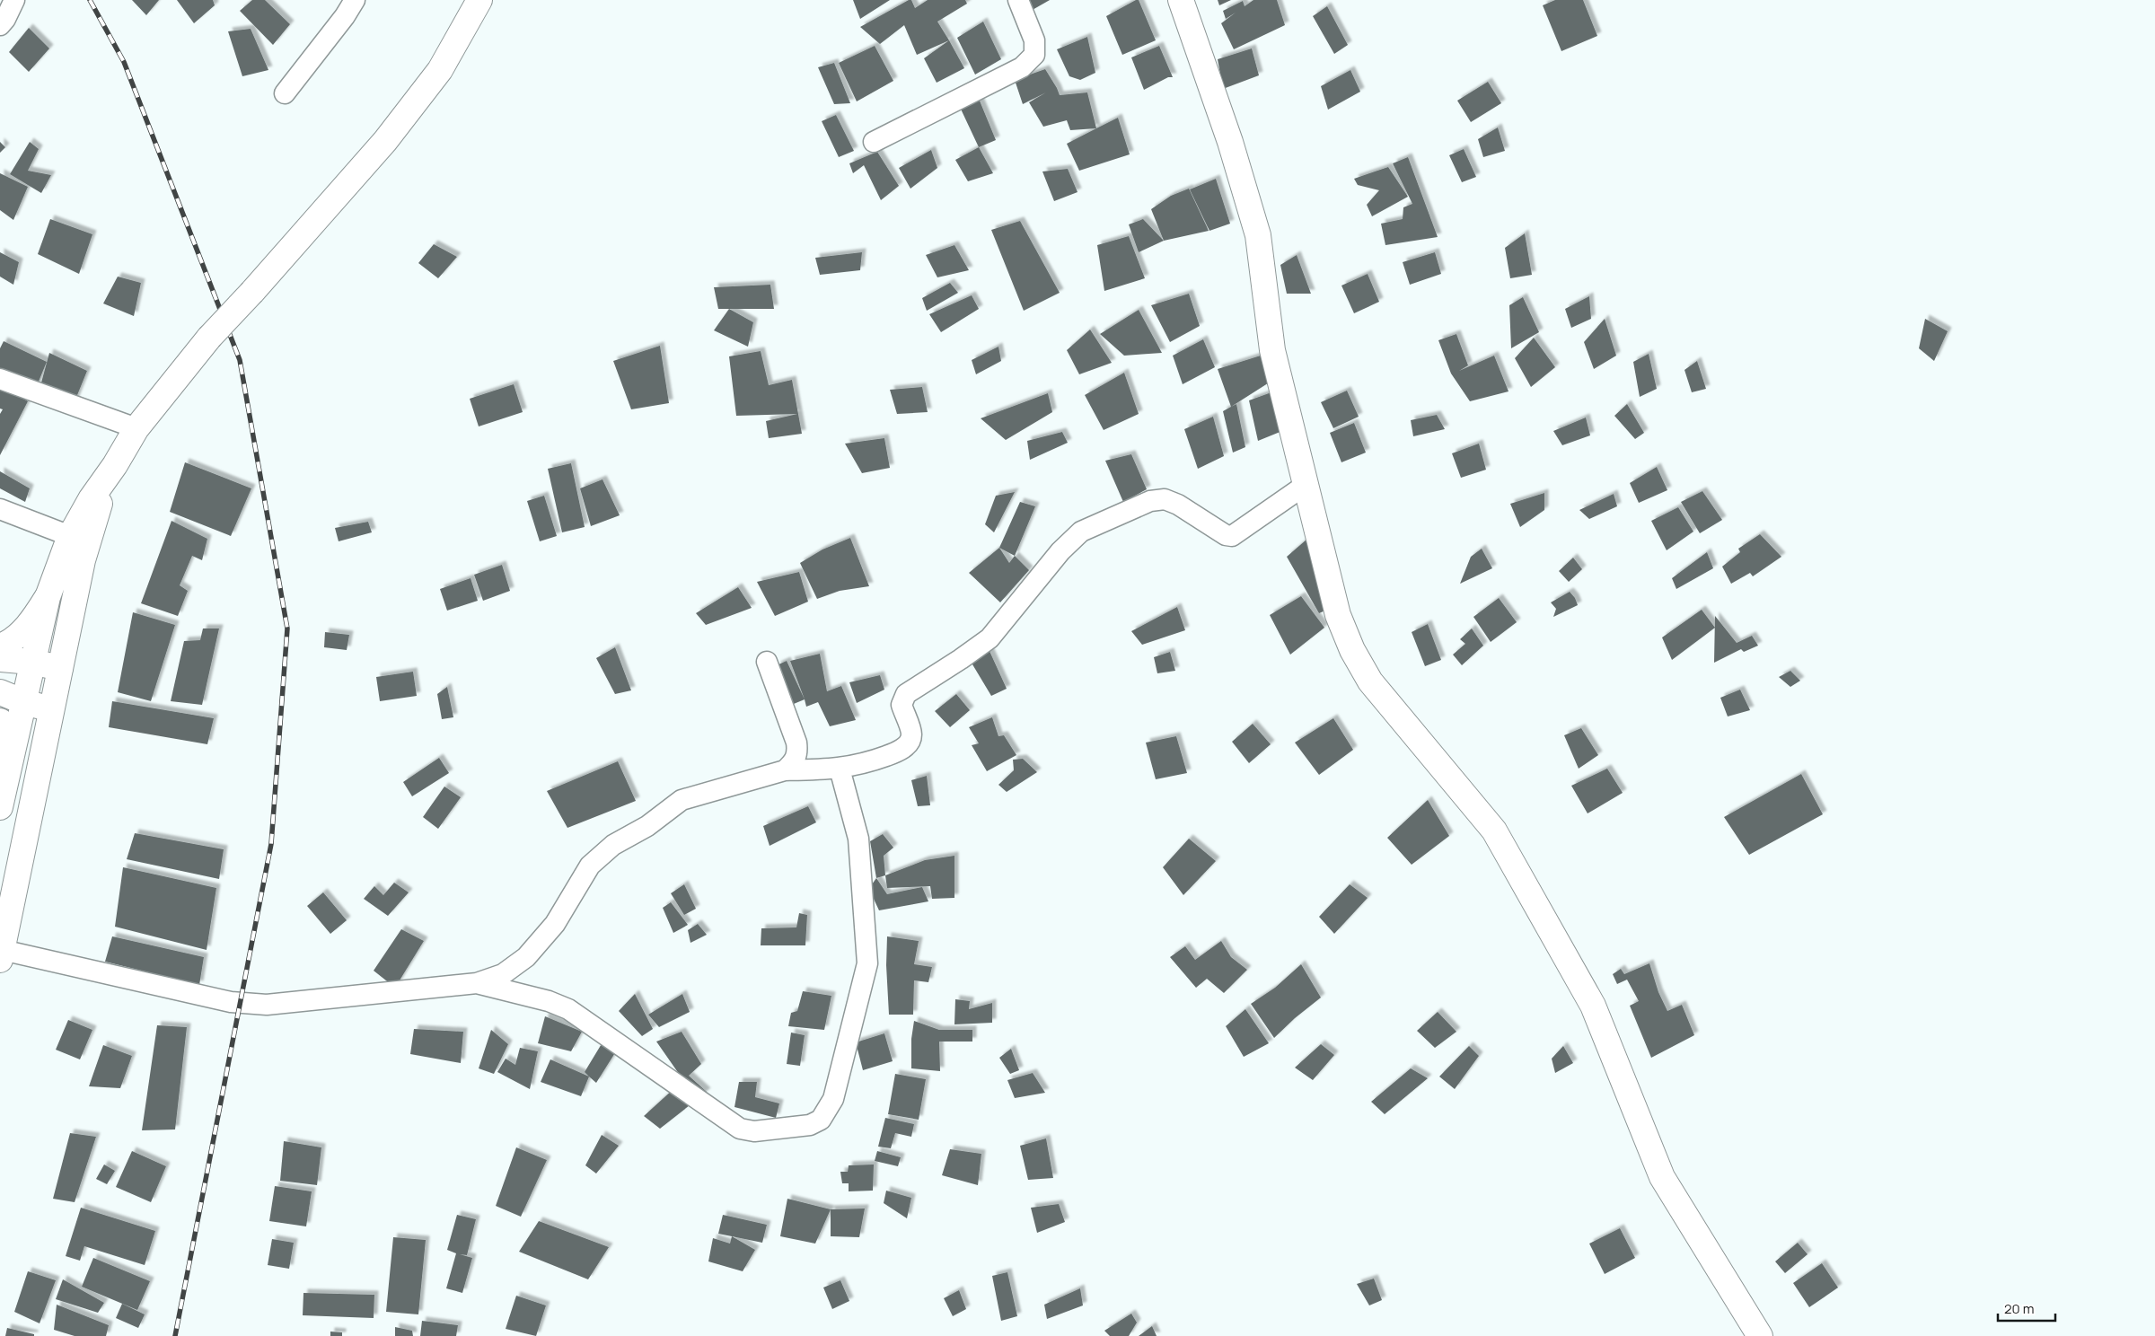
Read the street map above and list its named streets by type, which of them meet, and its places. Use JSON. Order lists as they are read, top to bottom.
{
  "scale_bar": "20 m"
}
